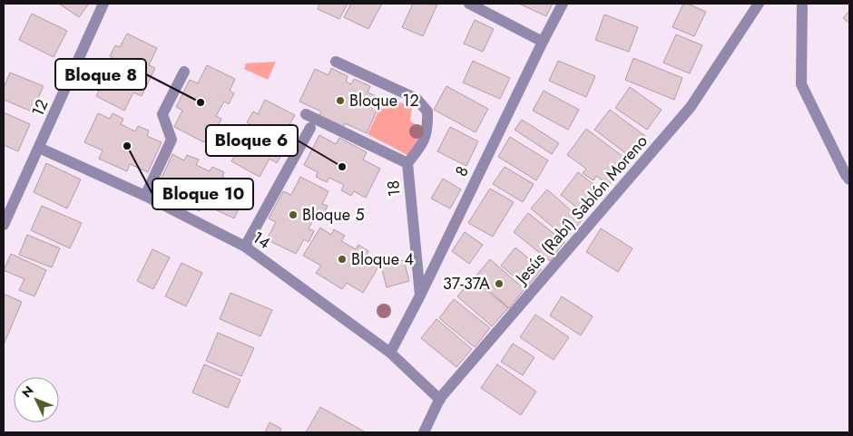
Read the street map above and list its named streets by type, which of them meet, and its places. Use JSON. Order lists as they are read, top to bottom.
{
  "streets": {
    "street": [
      "12",
      "8",
      "18",
      "Jesús (Rabí) Sablón Moreno",
      "14"
    ]
  },
  "crossings": [
    ["12", "14"],
    ["8", "18"],
    ["8", "14"],
    ["Jesús (Rabí) Sablón Moreno", "14"]
  ],
  "places": [
    "Bloque 12",
    "Bloque 8",
    "Bloque 10",
    "Bloque 6",
    "Bloque 5",
    "Bloque 4",
    "37-37A"
  ],
  "north": "top left"
}
